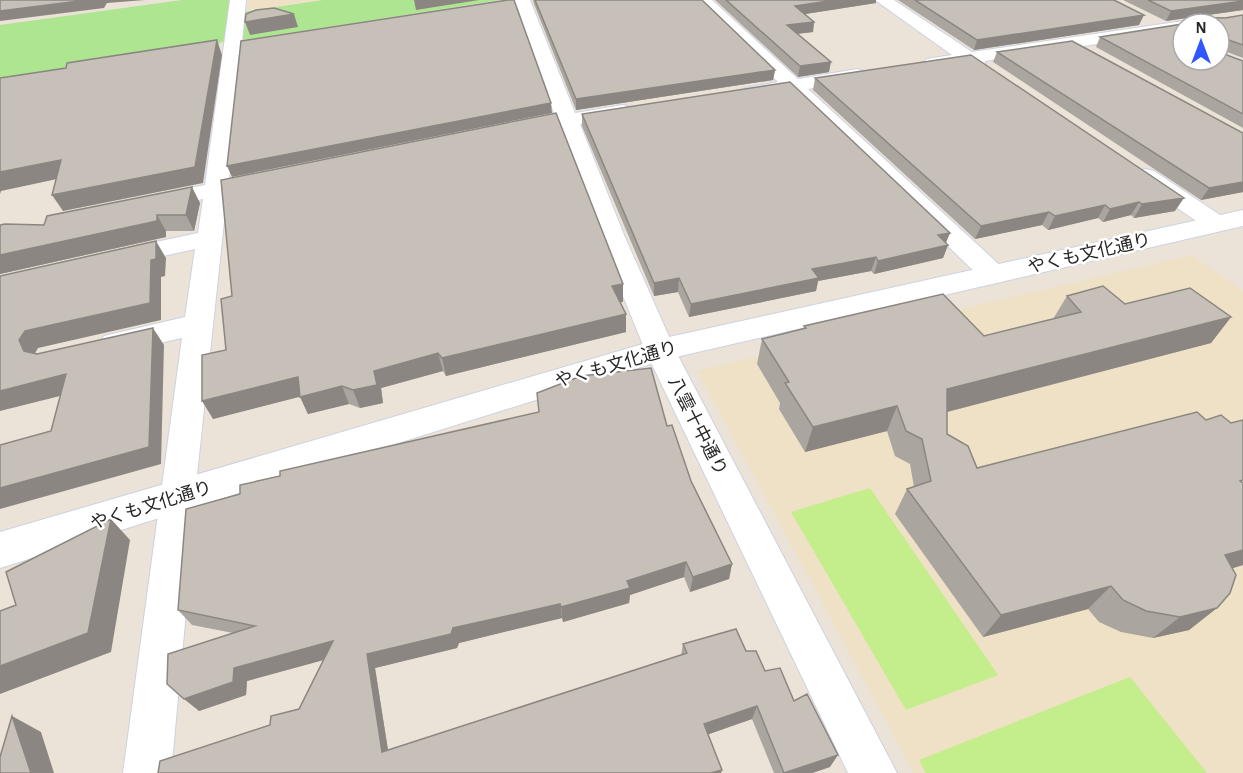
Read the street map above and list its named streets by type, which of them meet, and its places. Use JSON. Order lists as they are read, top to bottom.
{
  "streets": {
    "street": ["やくも文化通り", "八雲十中通り"]
  },
  "crossings": [
    ["やくも文化通り", "八雲十中通り"]
  ],
  "north": "top"
}
